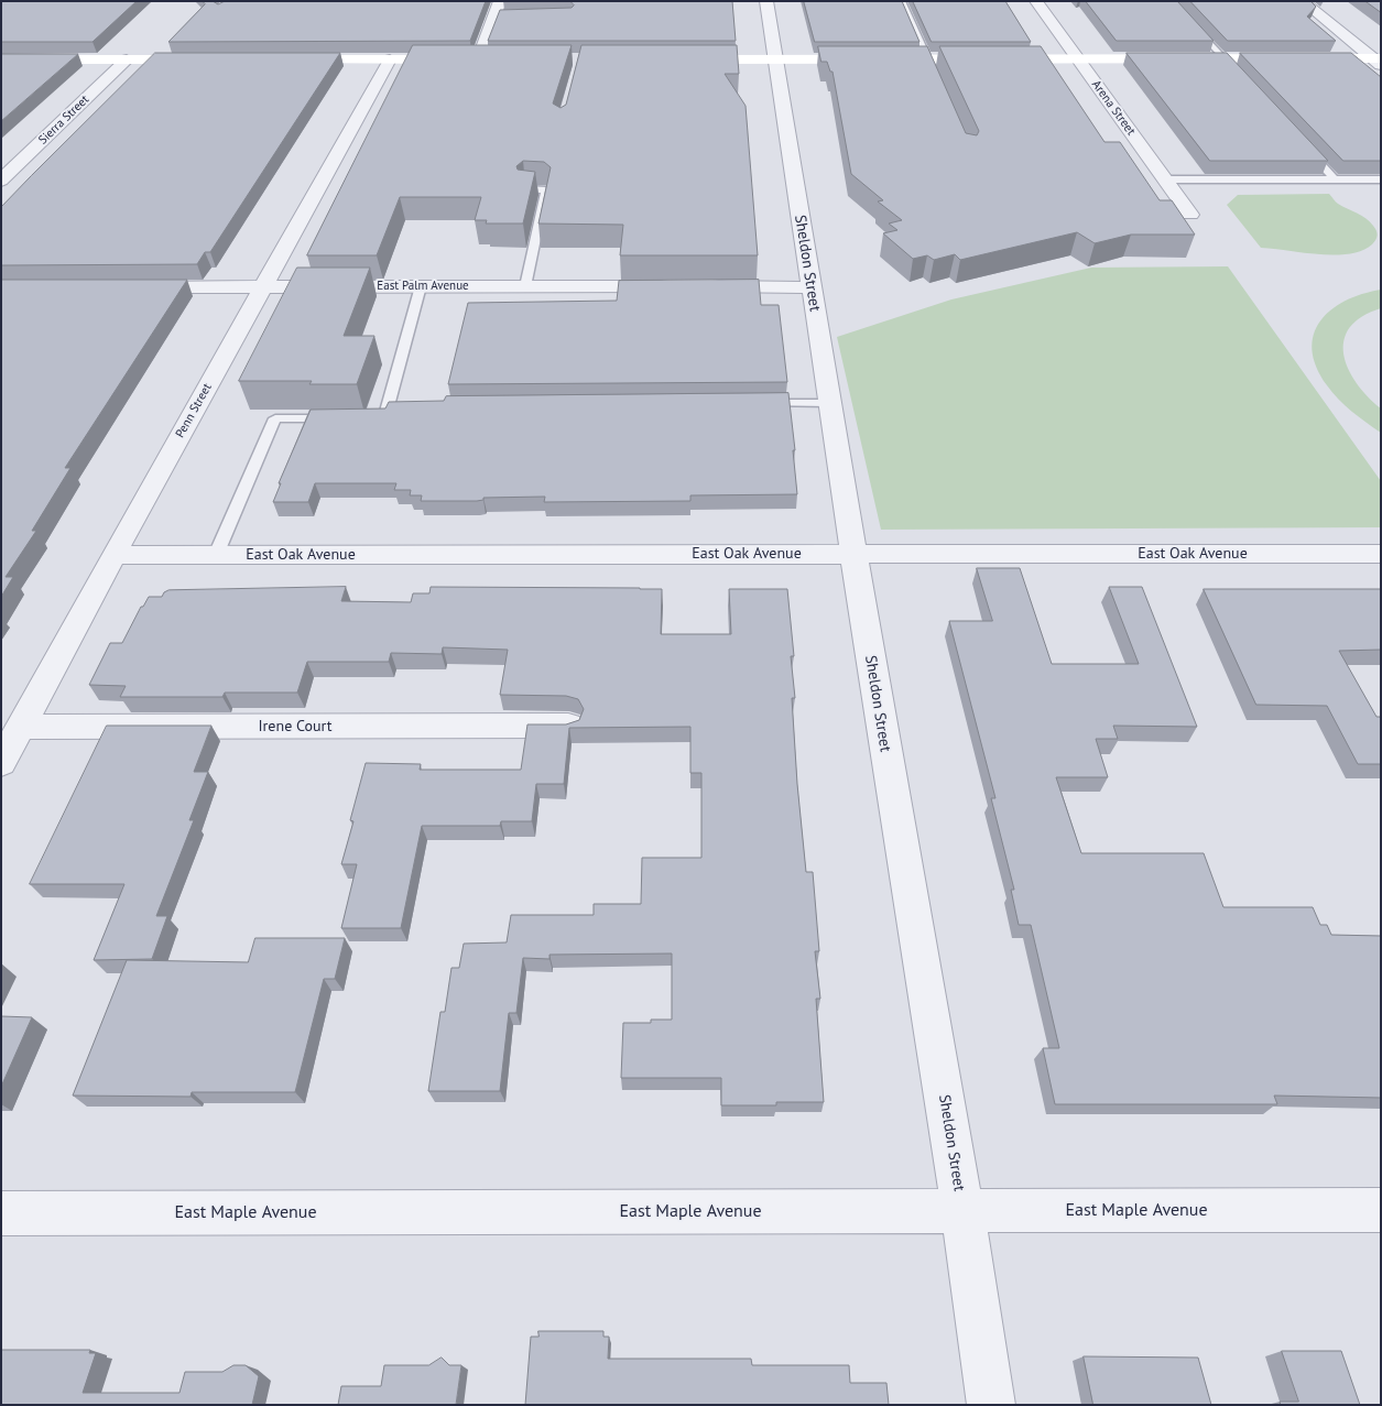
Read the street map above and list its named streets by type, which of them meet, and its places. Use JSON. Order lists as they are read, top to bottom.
{
  "streets": {
    "street": [
      "Arena Street",
      "Sierra Street",
      "Sheldon Street",
      "East Palm Avenue",
      "Penn Street",
      "East Oak Avenue",
      "Irene Court",
      "East Maple Avenue"
    ]
  },
  "crossings": [
    ["Sheldon Street", "East Palm Avenue"],
    ["Sheldon Street", "East Oak Avenue"],
    ["Sheldon Street", "East Maple Avenue"],
    ["East Palm Avenue", "Penn Street"],
    ["Penn Street", "East Oak Avenue"],
    ["Penn Street", "Irene Court"]
  ]
}
